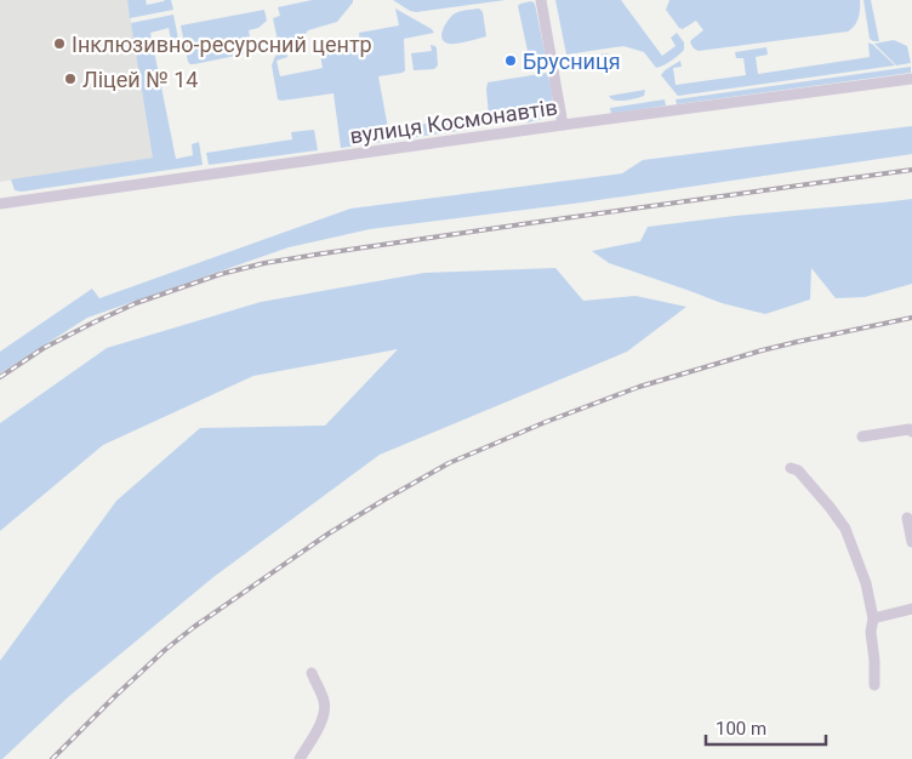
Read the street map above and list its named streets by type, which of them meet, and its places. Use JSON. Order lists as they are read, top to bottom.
{
  "streets": {
    "street": ["вулиця Космонавтів"]
  },
  "places": ["Інклюзивно-ресурсний центр", "Брусниця", "Ліцей № 14"],
  "scale_bar": "100 m"
}
